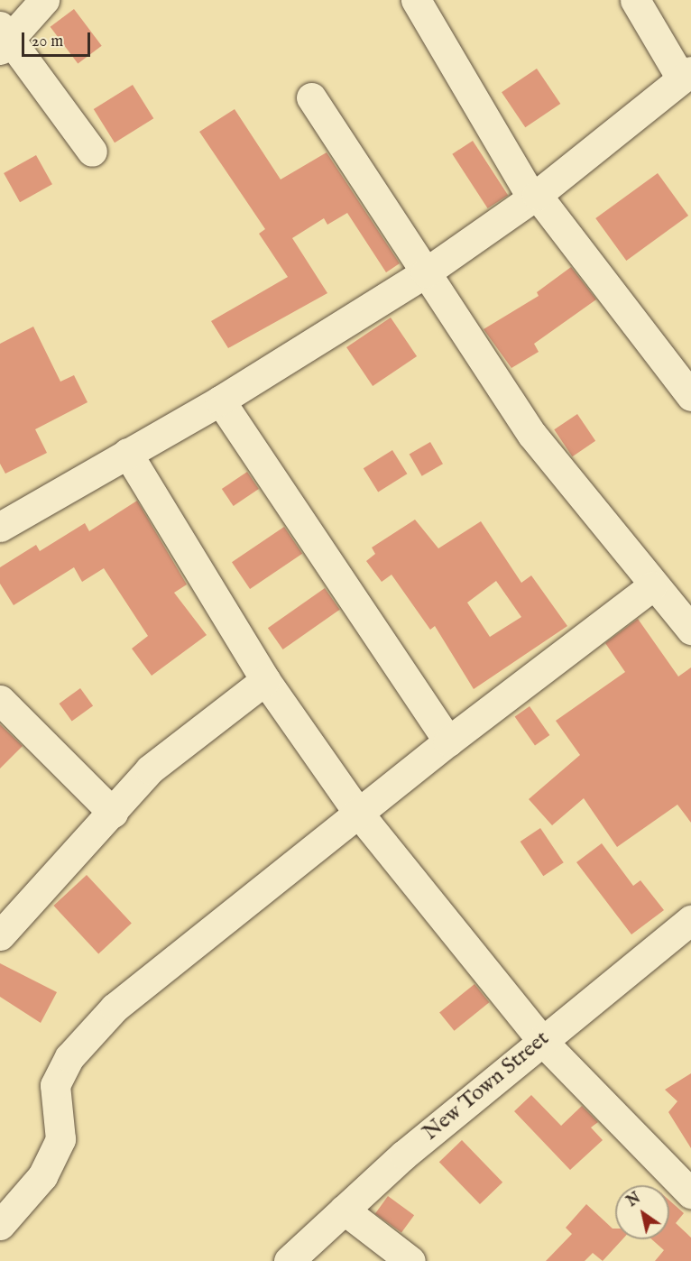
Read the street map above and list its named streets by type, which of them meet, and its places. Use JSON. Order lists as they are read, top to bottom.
{
  "streets": {
    "street": ["New Town Street"]
  },
  "scale_bar": "20 m",
  "north": "top left"
}
